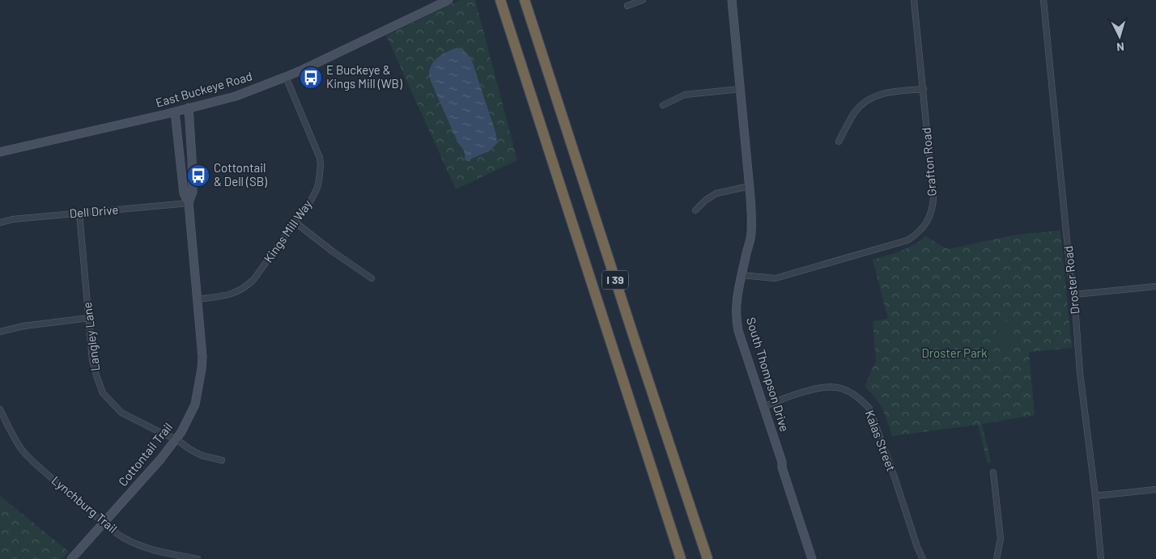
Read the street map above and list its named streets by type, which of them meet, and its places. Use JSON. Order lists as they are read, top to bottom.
{
  "streets": {
    "highway": ["I 39"],
    "street": [
      "East Buckeye Road",
      "Grafton Road",
      "Dell Drive",
      "Kings Mill Way",
      "Droster Road",
      "Langley Lane",
      "South Thompson Drive",
      "Kalas Street",
      "Cottontail Trail",
      "Lynchburg Trail"
    ]
  },
  "crossings": [
    ["East Buckeye Road", "Kings Mill Way"],
    ["East Buckeye Road", "Cottontail Trail"],
    ["Grafton Road", "South Thompson Drive"],
    ["Dell Drive", "Langley Lane"],
    ["Dell Drive", "Cottontail Trail"],
    ["Kings Mill Way", "Cottontail Trail"],
    ["Langley Lane", "Cottontail Trail"],
    ["South Thompson Drive", "Kalas Street"],
    ["Cottontail Trail", "Lynchburg Trail"]
  ],
  "parks": ["Droster Park"],
  "places": {
    "bus stop": ["E Buckeye & Kings Mill (WB)", "Cottontail & Dell (SB)"]
  },
  "north": "bottom"
}
